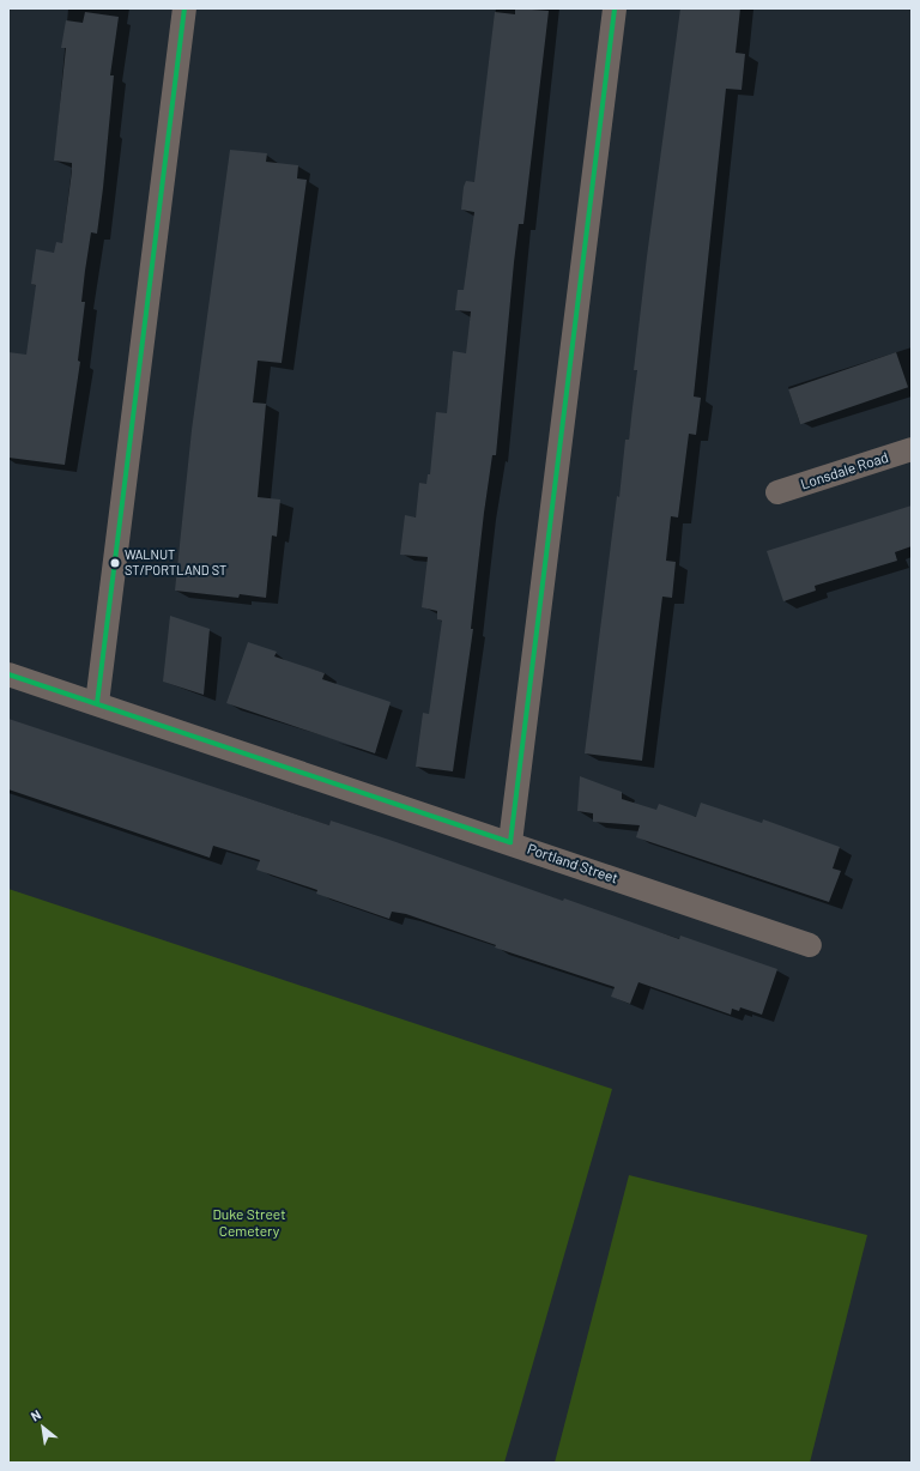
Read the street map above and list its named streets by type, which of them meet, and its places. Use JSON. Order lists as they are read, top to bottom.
{
  "streets": {
    "street": ["Lonsdale Road", "Portland Street"]
  },
  "parks": ["Duke Street Cemetery"],
  "places": ["WALNUT ST/PORTLAND ST"],
  "north": "top left"
}
